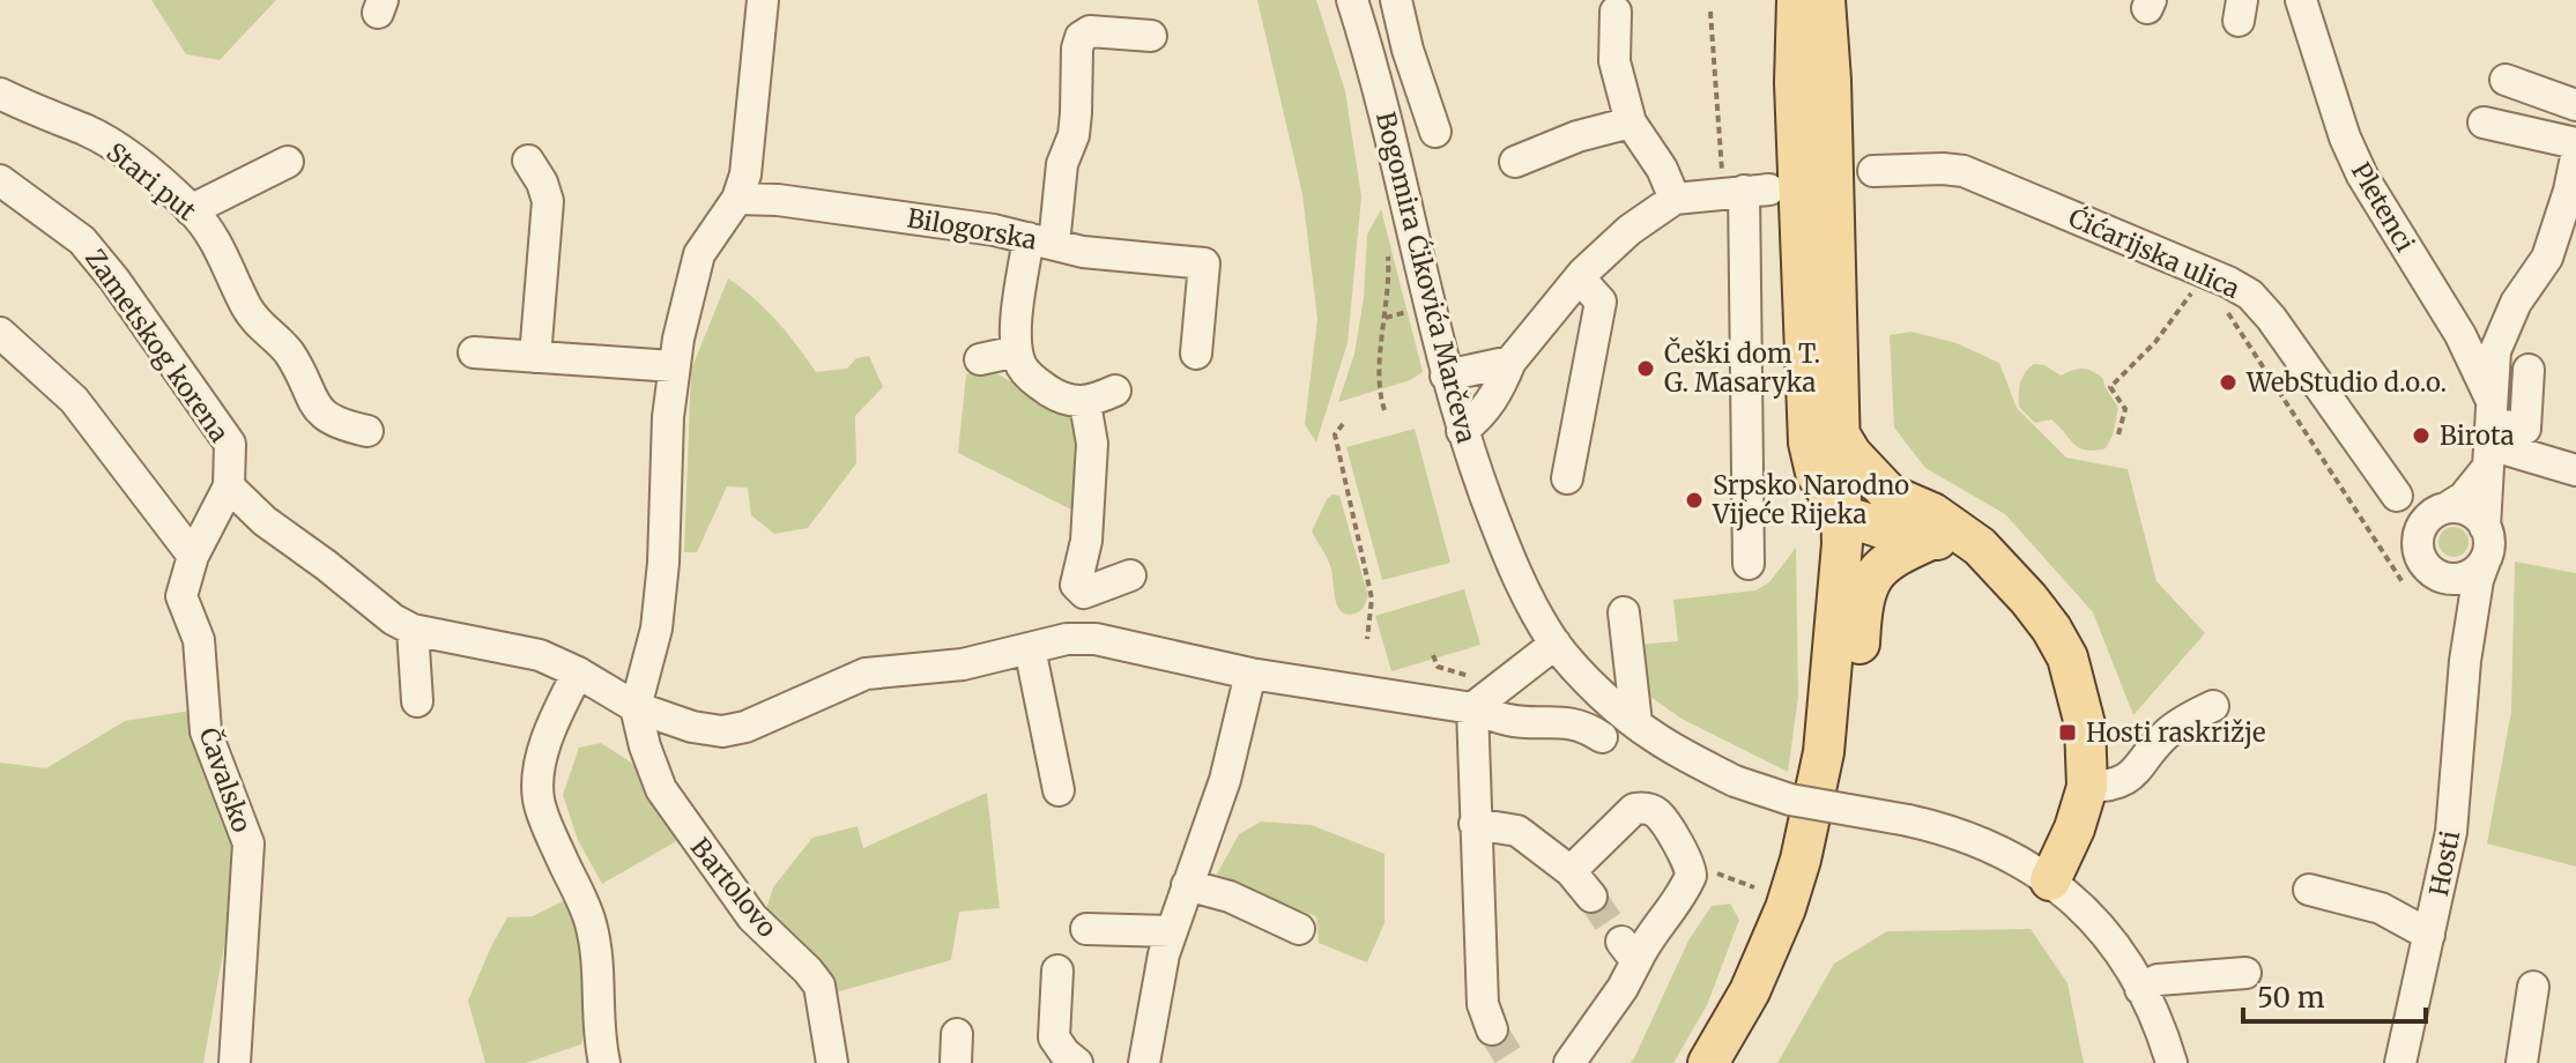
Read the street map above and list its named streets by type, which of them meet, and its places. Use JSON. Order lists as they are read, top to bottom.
{
  "streets": {
    "street": [
      "Stari put",
      "Pletenci",
      "Bilogorska",
      "Ćićarijska ulica",
      "Bogomira Ćikovića Marčeva",
      "Zametskog korena",
      "Čavalsko",
      "Hosti",
      "Bartolovo"
    ]
  },
  "crossings": [
    ["Pletenci", "Ćićarijska ulica"],
    ["Pletenci", "Hosti"],
    ["Ćićarijska ulica", "Hosti"],
    ["Zametskog korena", "Čavalsko"]
  ],
  "places": {
    "other": [
      "Češki dom T. G. Masaryka",
      "WebStudio d.o.o.",
      "Birota",
      "Srpsko Narodno Vijeće Rijeka"
    ],
    "transit": ["Hosti raskrižje"]
  },
  "scale_bar": "50 m"
}
